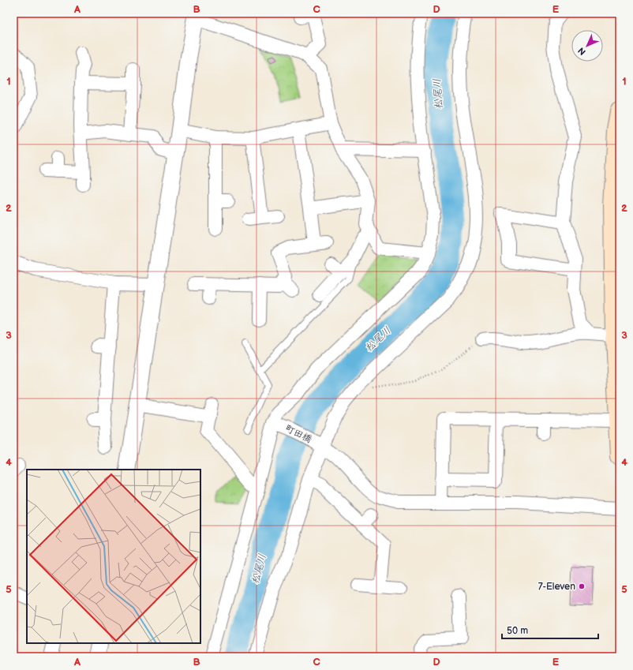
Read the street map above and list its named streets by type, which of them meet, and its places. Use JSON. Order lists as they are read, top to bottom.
{
  "streets": {
    "street": ["町田橋"]
  },
  "water": ["松尾川"],
  "places": ["7-Eleven"],
  "scale_bar": "50 m",
  "north": "bottom left",
  "grid": {
    "columns": [
      "A",
      "B",
      "C",
      "D",
      "E"
    ],
    "rows": [
      "1",
      "2",
      "3",
      "4",
      "5"
    ]
  }
}
